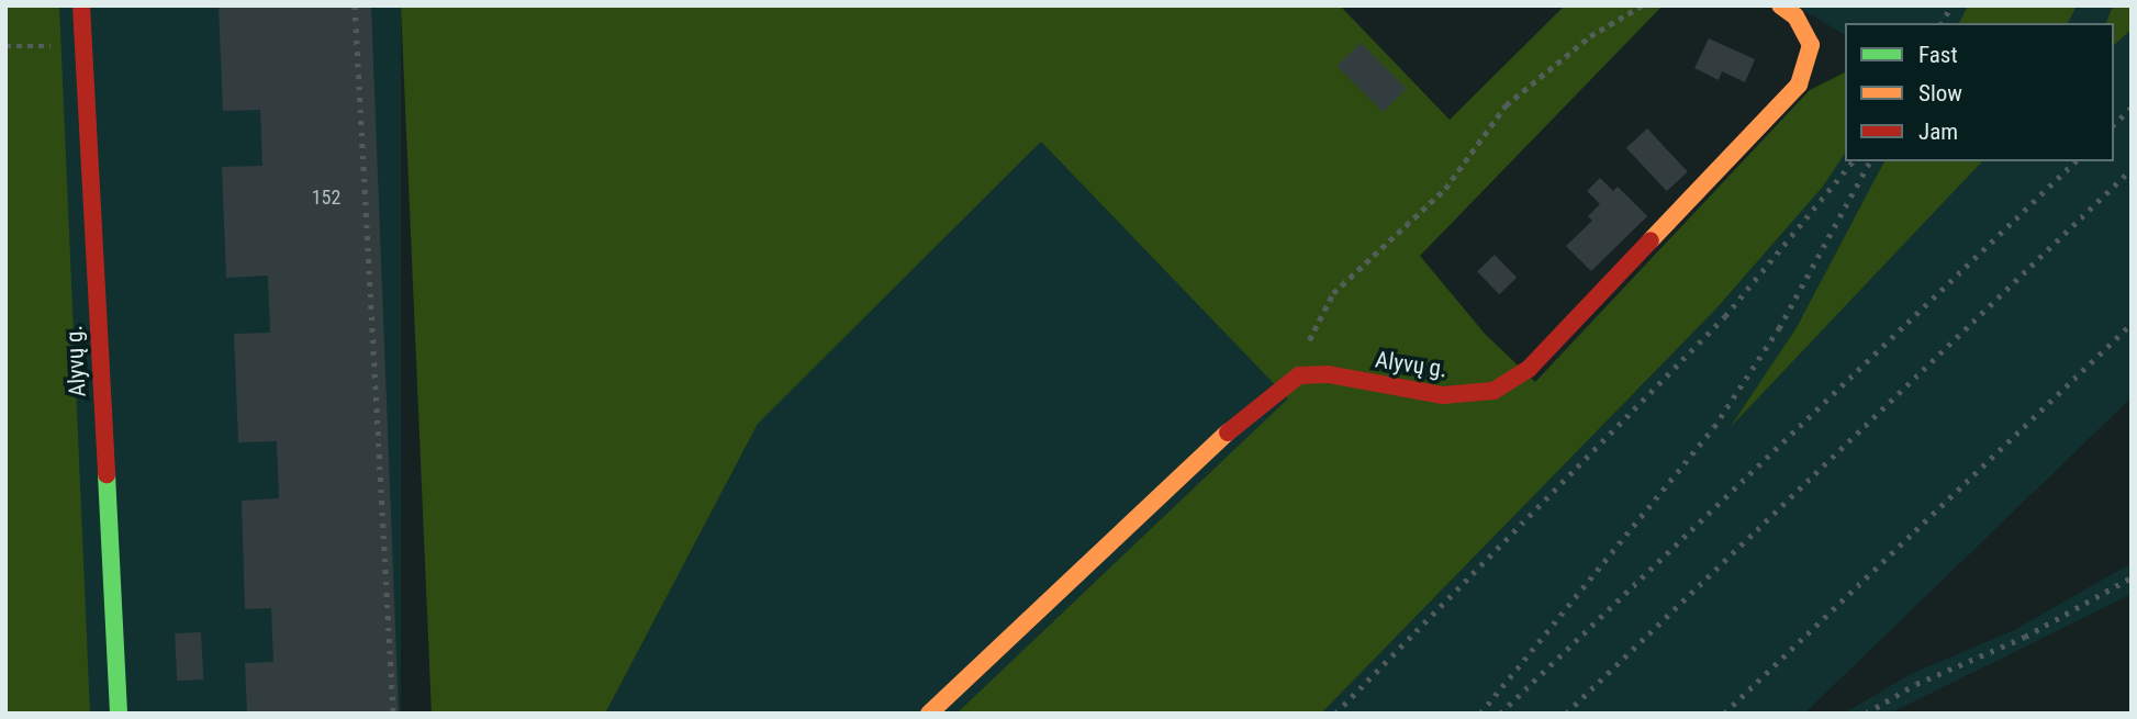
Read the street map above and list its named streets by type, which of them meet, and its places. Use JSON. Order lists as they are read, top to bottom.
{
  "streets": {
    "street": ["Alyvų g."]
  },
  "house_numbers": ["152"],
  "legend": ["Fast", "Slow", "Jam"]
}
